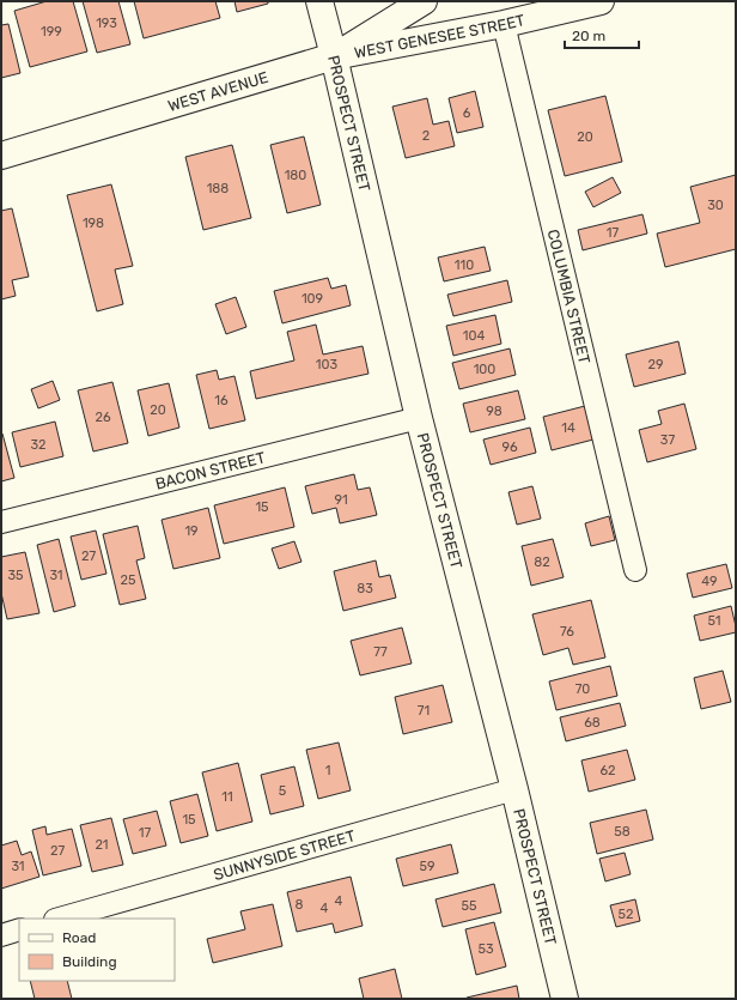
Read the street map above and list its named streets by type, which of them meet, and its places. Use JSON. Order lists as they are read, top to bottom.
{
  "streets": {
    "main road": ["WEST GENESEE STREET", "WEST AVENUE", "PROSPECT STREET"],
    "street": ["COLUMBIA STREET", "BACON STREET", "SUNNYSIDE STREET"]
  },
  "crossings": [
    ["WEST GENESEE STREET", "WEST AVENUE"],
    ["WEST GENESEE STREET", "PROSPECT STREET"],
    ["WEST GENESEE STREET", "COLUMBIA STREET"],
    ["WEST AVENUE", "PROSPECT STREET"],
    ["PROSPECT STREET", "BACON STREET"],
    ["PROSPECT STREET", "SUNNYSIDE STREET"]
  ],
  "house_numbers": [
    "193",
    "199",
    "6",
    "2",
    "20",
    "180",
    "188",
    "30",
    "198",
    "17",
    "110",
    "109",
    "104",
    "103",
    "29",
    "100",
    "16",
    "20",
    "98",
    "26",
    "14",
    "37",
    "32",
    "96",
    "91",
    "15",
    "19",
    "27",
    "82",
    "35",
    "31",
    "25",
    "49",
    "83",
    "51",
    "76",
    "77",
    "70",
    "71",
    "68",
    "1",
    "62",
    "5",
    "11",
    "15",
    "58",
    "17",
    "21",
    "27",
    "31",
    "59",
    "4",
    "8",
    "55",
    "4",
    "52",
    "53"
  ],
  "legend": ["Road", "Building"],
  "scale_bar": "20 m"
}
